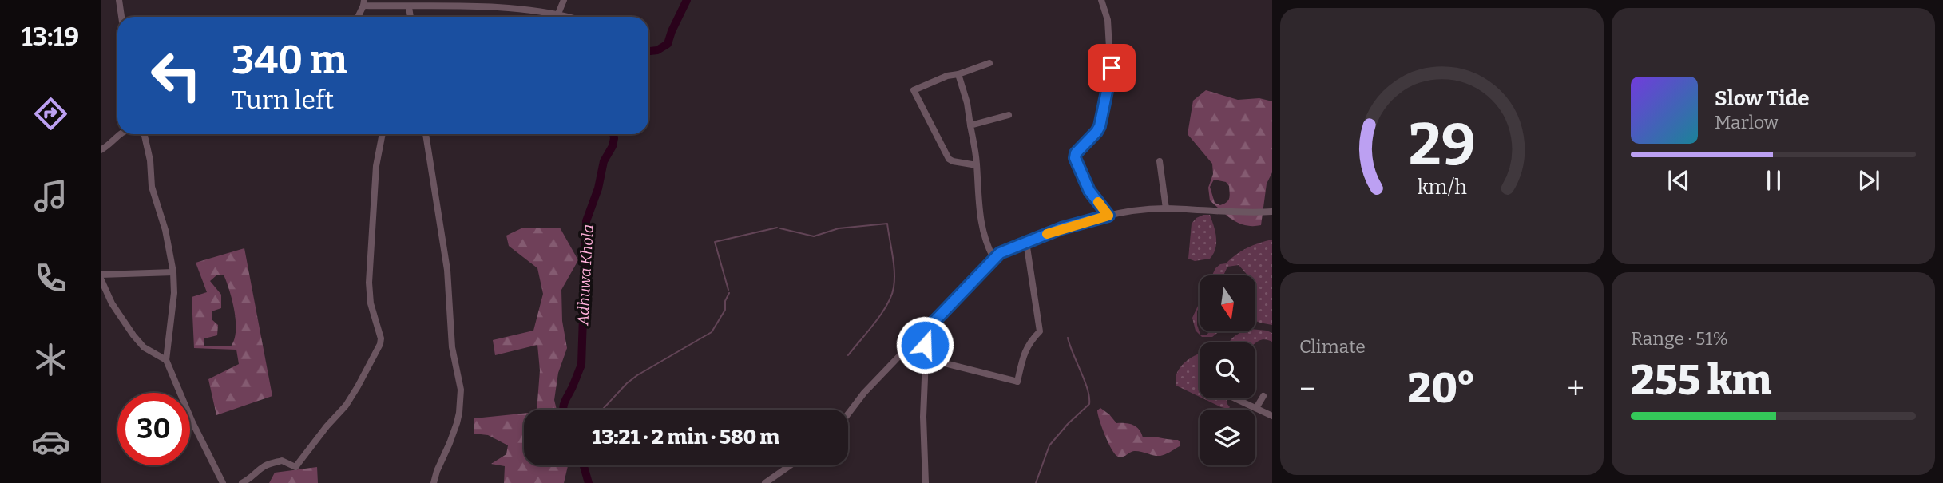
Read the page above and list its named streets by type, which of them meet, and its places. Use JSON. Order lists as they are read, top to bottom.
{
  "water": ["Adhuwa Khola"],
  "north": "bottom",
  "page": {
    "tabs": "13:19",
    "turn": ["340 m", "Turn left"],
    "song": ["Slow Tide", "Marlow"],
    "tile": [
      "Climate",
      ["Range · 51%", "255 km"]
    ],
    "heat": ["−", "20°", "+"],
    "limit": "30",
    "trip": "13:21 · 2 min · 580 m",
    "gauge": ["29", "km/h"]
  }
}
